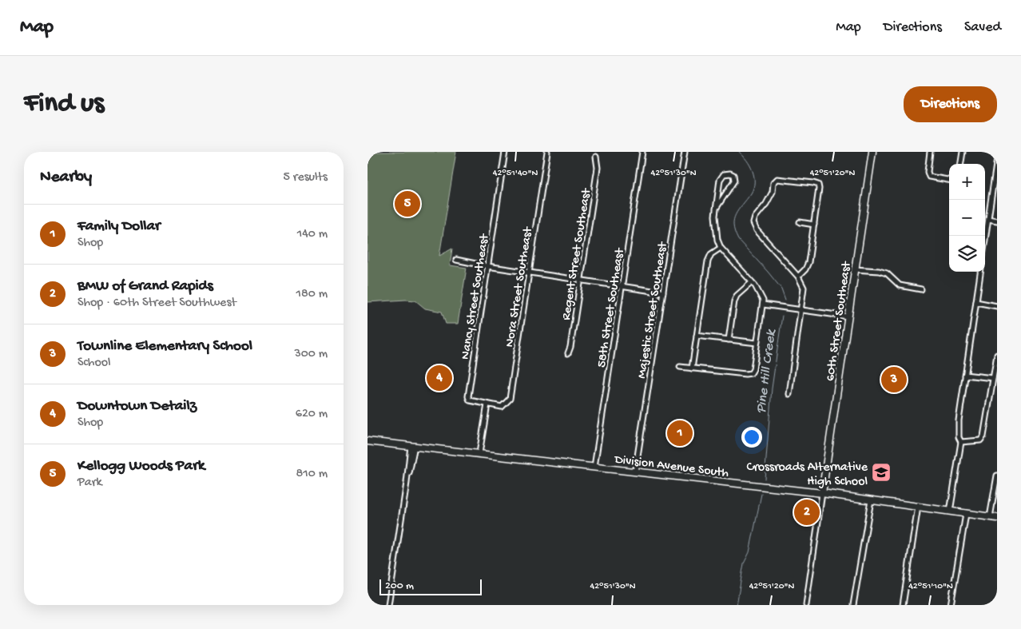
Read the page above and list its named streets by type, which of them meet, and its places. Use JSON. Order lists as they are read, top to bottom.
{
  "streets": {
    "main road": ["60th Street Southeast", "Division Avenue South"],
    "street": [
      "Regent Street Southeast",
      "Nora Street Southeast",
      "Nancy Street Southeast",
      "58th Street Southeast",
      "Majestic Street Southeast"
    ]
  },
  "crossings": [
    ["Nora Street Southeast", "Nancy Street Southeast"],
    ["58th Street Southeast", "Division Avenue South"],
    ["Majestic Street Southeast", "Division Avenue South"],
    ["60th Street Southeast", "Division Avenue South"]
  ],
  "water": ["Pine Hill Creek"],
  "places": {
    "school or university": ["Crossroads Alternative High School"]
  },
  "scale_bar": "200 m",
  "page": {
    "header": "Map",
    "nav": ["Map", "Directions", "Saved"],
    "buttons": "Directions",
    "title": "Find us",
    "heading": ["Nearby", "5 results"],
    "map_buttons": ["+", "−"],
    "pins": [
      "5",
      "4",
      "3",
      "1",
      "2"
    ],
    "list": [
      {
        "mark": "1",
        "name": "Family Dollar",
        "note": "Shop",
        "value": "140 m"
      },
      {
        "mark": "2",
        "name": "BMW of Grand Rapids",
        "note": "Shop · 60th Street Southwest",
        "value": "180 m"
      },
      {
        "mark": "3",
        "name": "Townline Elementary School",
        "note": "School",
        "value": "300 m"
      },
      {
        "mark": "4",
        "name": "Downtown Detailz",
        "note": "Shop",
        "value": "620 m"
      },
      {
        "mark": "5",
        "name": "Kellogg Woods Park",
        "note": "Park",
        "value": "810 m"
      }
    ],
    "scale": "200 m"
  },
  "coordinates": [
    "42°51'40\"N",
    "42°51'30\"N",
    "42°51'20\"N",
    "42°51'10\"N"
  ]
}
